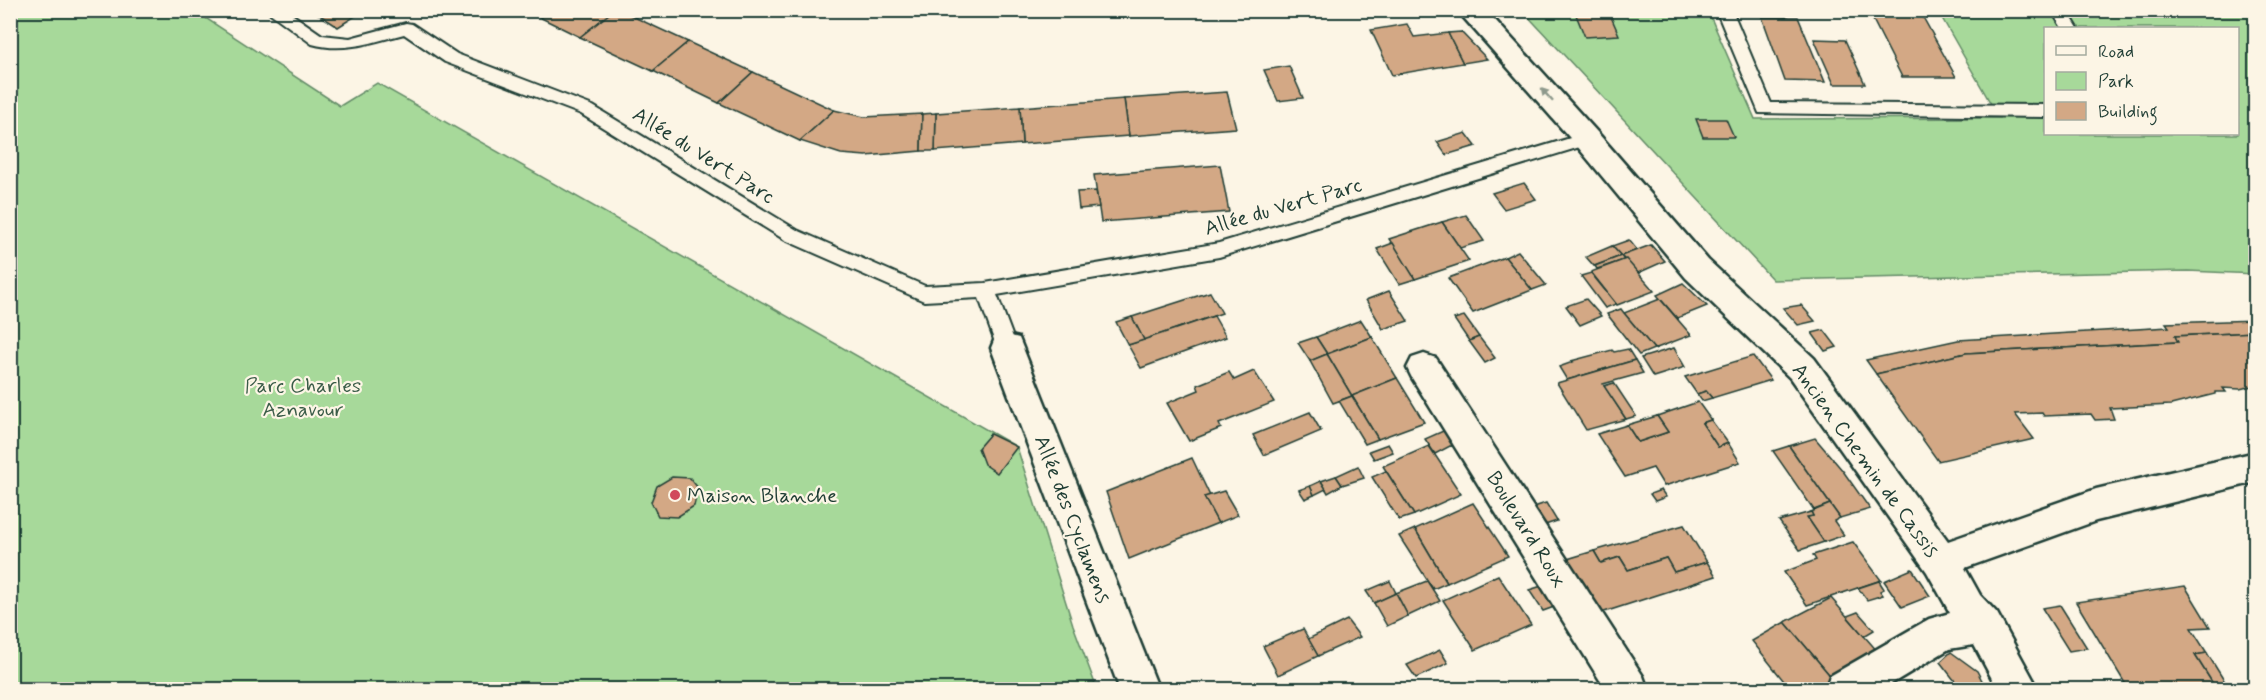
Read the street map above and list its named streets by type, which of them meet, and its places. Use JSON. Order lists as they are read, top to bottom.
{
  "streets": {
    "street": ["Ancien Chemin de Cassis", "Allée des Cyclamens", "Boulevard Roux"],
    "lane": ["Allée du Vert Parc"]
  },
  "crossings": [
    ["Allée du Vert Parc", "Ancien Chemin de Cassis"]
  ],
  "parks": ["Parc Charles Aznavour"],
  "places": ["Maison Blanche"],
  "legend": ["Road", "Park", "Building"]
}
